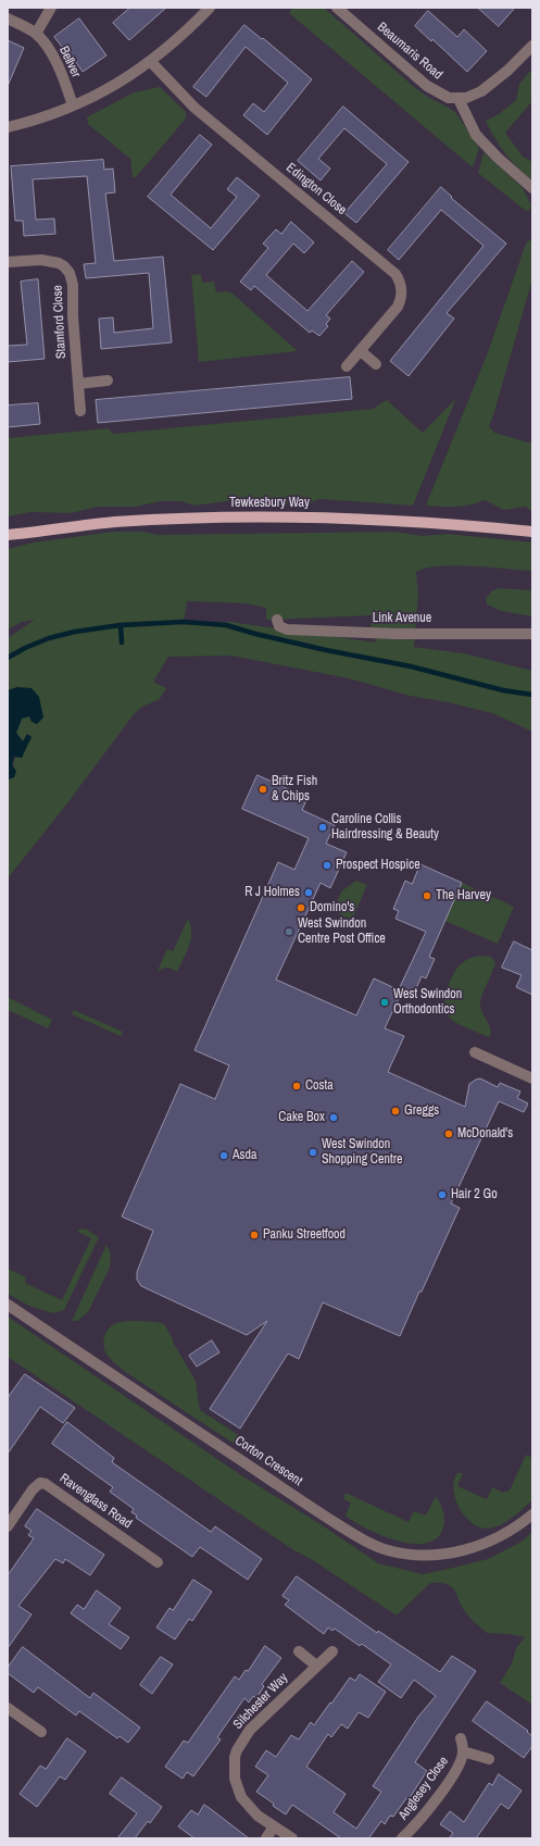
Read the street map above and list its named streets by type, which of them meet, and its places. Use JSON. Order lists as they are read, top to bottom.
{
  "streets": {
    "main road": ["Tewkesbury Way"],
    "street": [
      "Beaumaris Road",
      "Bellver",
      "Edington Close",
      "Stamford Close",
      "Link Avenue",
      "Corton Crescent",
      "Ravenglass Road",
      "Silchester Way",
      "Anglesey Close"
    ]
  },
  "places": [
    "Britz Fish & Chips",
    "Caroline Collis Hairdressing & Beauty",
    "Prospect Hospice",
    "R J Holmes",
    "The Harvey",
    "Domino's",
    "West Swindon Centre Post Office",
    "West Swindon Orthodontics",
    "Costa",
    "Greggs",
    "Cake Box",
    "McDonald's",
    "West Swindon Shopping Centre",
    "Asda",
    "Hair 2 Go",
    "Panku Streetfood"
  ]
}
